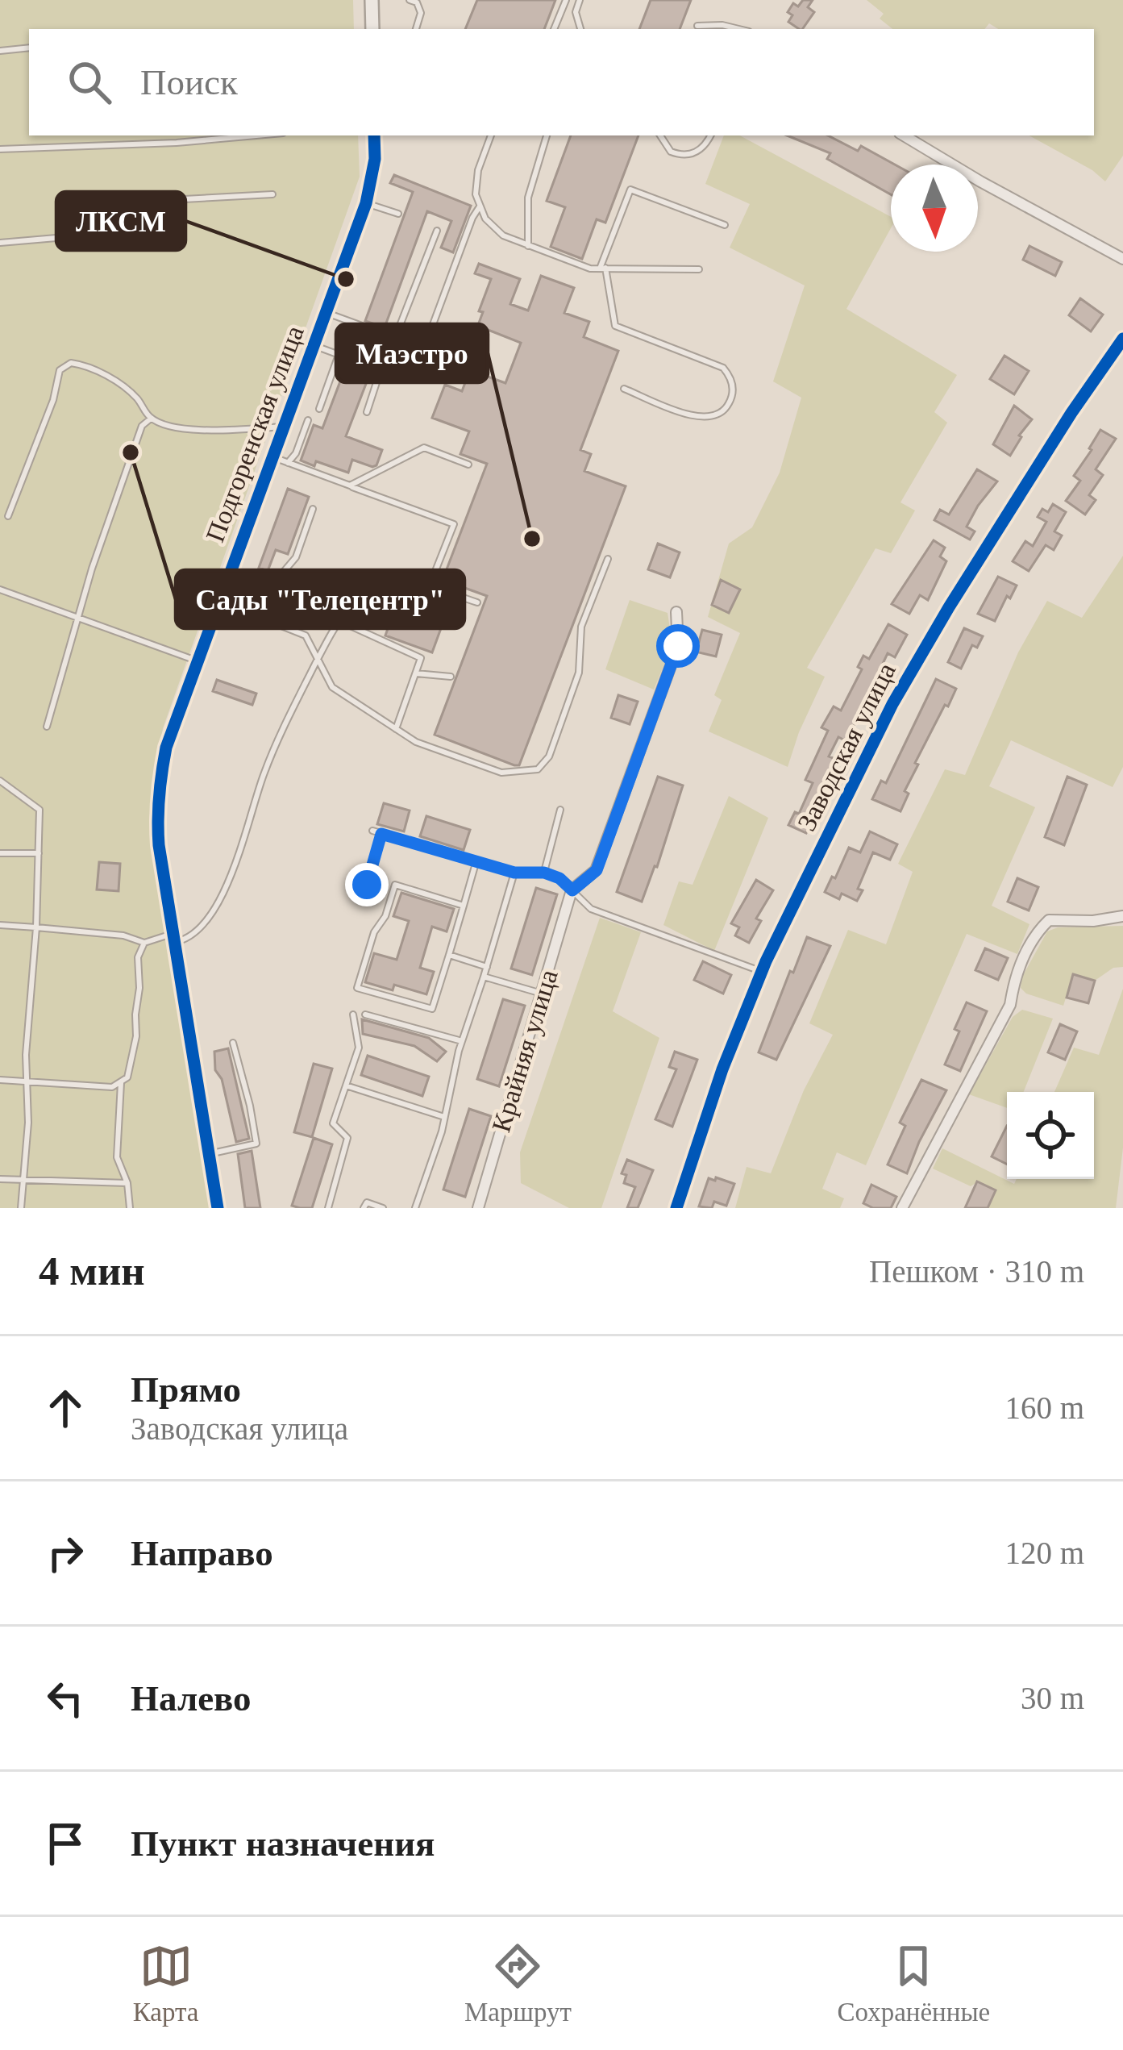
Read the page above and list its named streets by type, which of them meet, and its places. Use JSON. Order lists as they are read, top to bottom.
{
  "streets": {
    "street": ["Подгоренская улица", "Заводская улица", "Крайняя улица"]
  },
  "places": ["ЛКСМ", "Сады \"Телецентр\"", "Маэстро"],
  "north": "bottom",
  "page": {
    "search": "Поиск",
    "heading": ["4 мин", "Пешком · 310 m"],
    "list": [
      ["Прямо", "Заводская улица", "160 m"],
      ["Направо", "120 m"],
      ["Налево", "30 m"],
      "Пункт назначения"
    ],
    "nav": ["Карта", "Маршрут", "Сохранённые"]
  }
}
